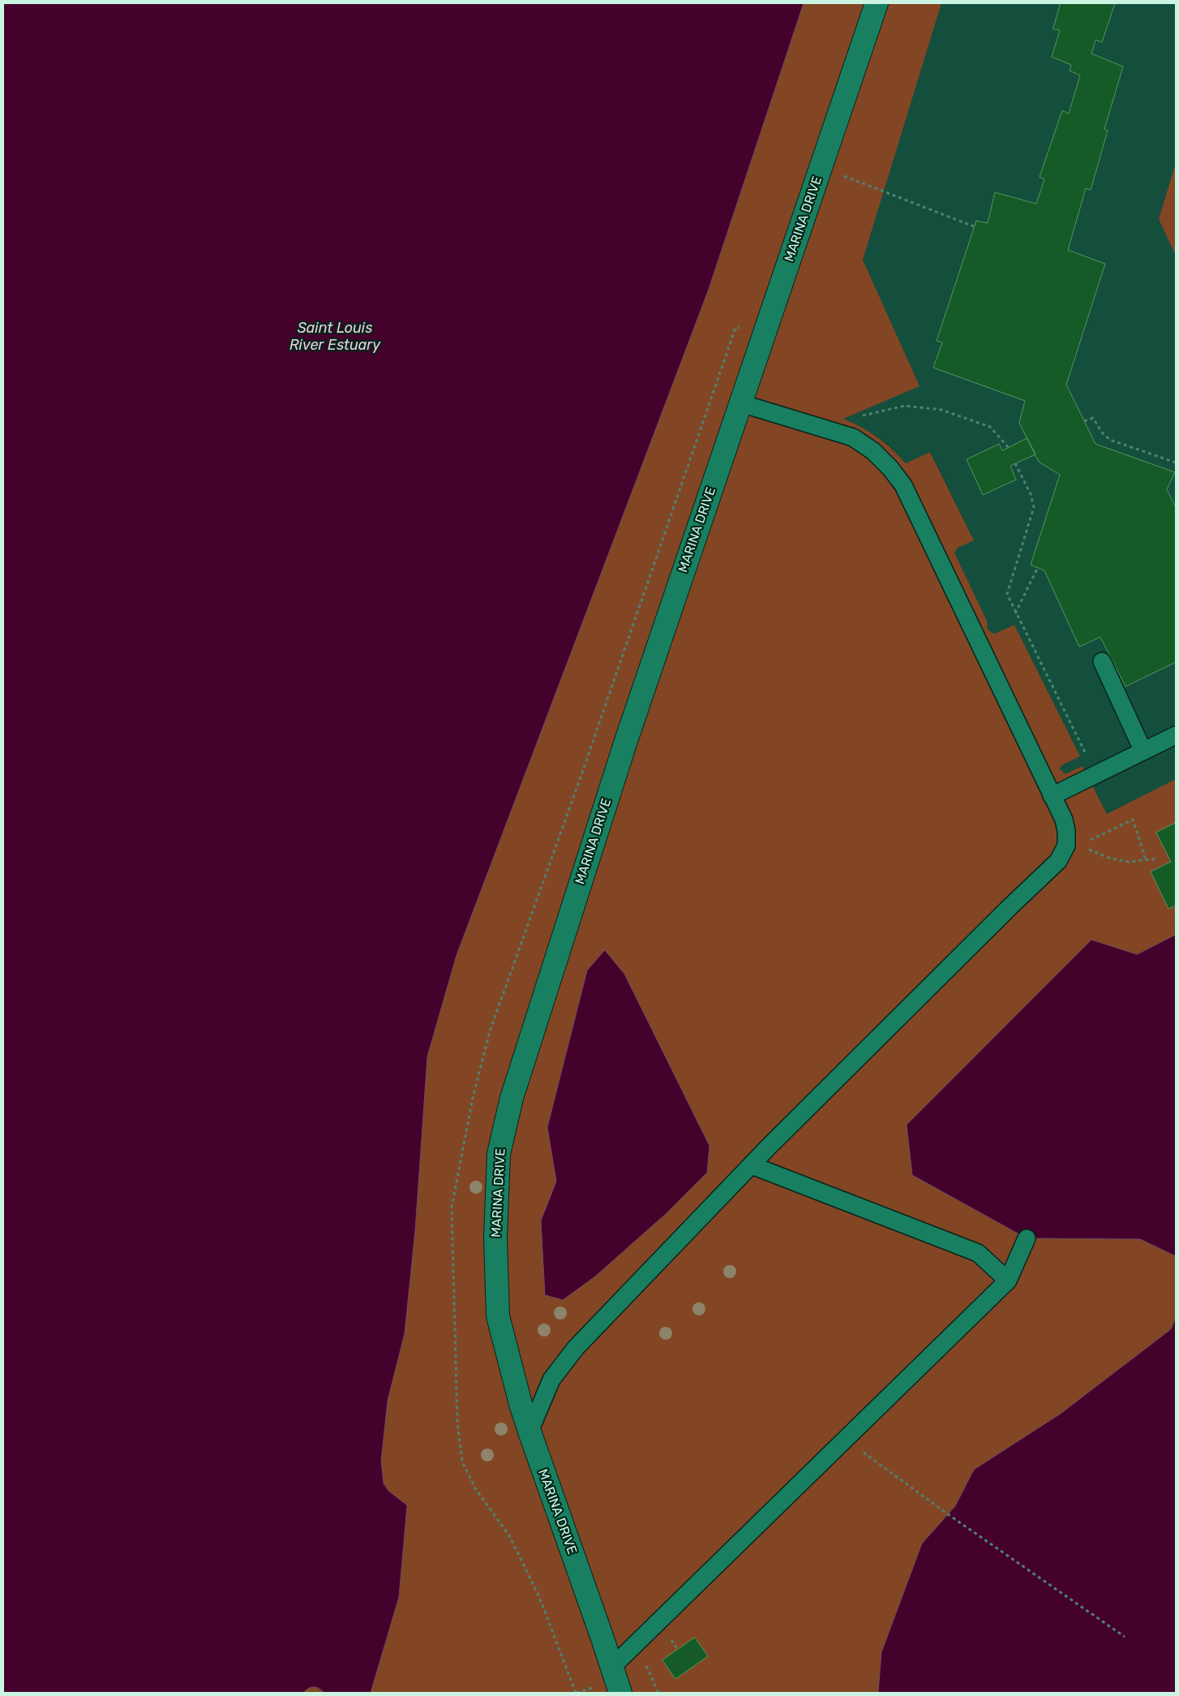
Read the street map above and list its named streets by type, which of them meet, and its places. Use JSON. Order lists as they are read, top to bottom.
{
  "streets": {
    "street": ["MARINA DRIVE"]
  },
  "water": ["Saint Louis River Estuary"]
}
